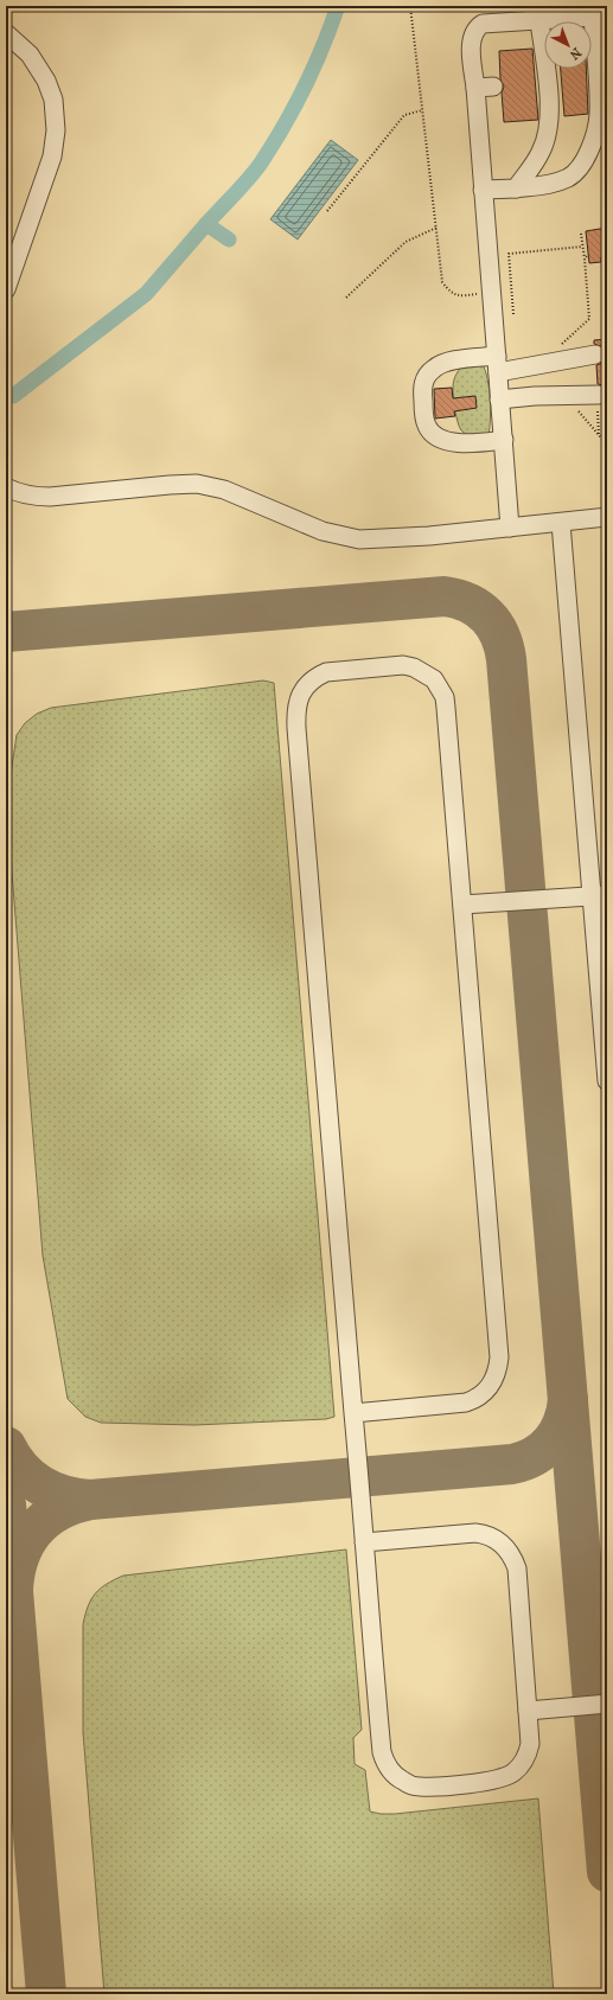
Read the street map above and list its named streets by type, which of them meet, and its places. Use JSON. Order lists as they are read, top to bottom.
{
  "north": "bottom right"
}
